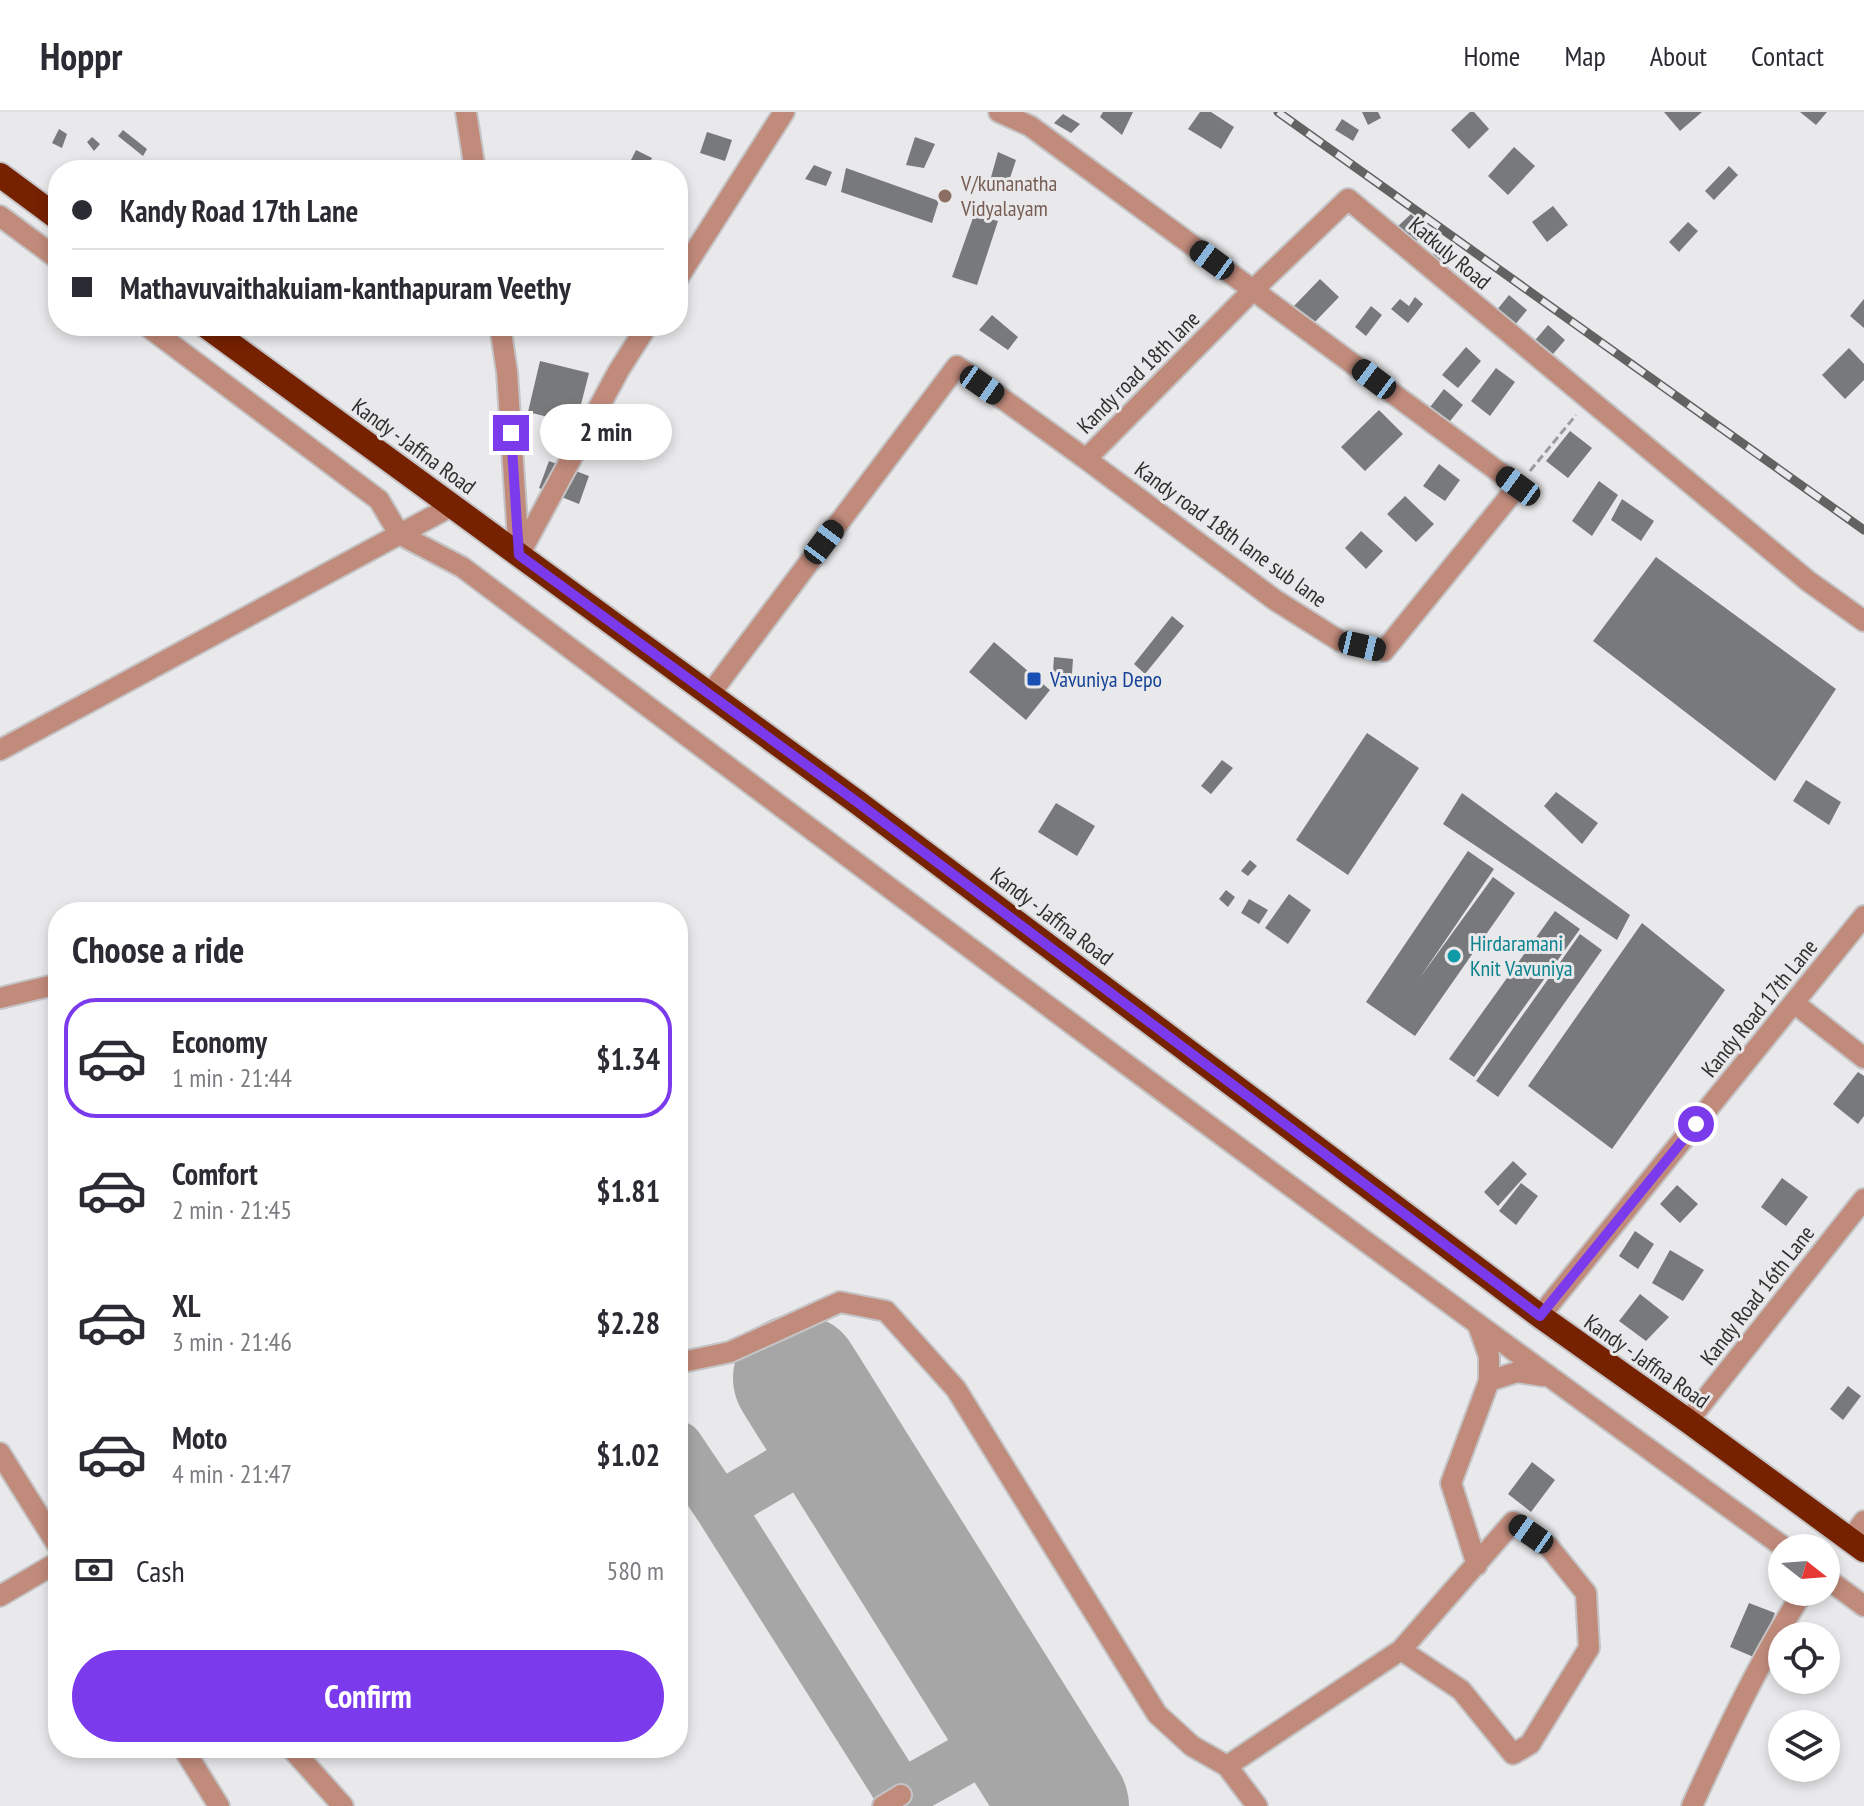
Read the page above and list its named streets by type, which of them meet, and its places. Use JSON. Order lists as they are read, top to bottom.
{
  "streets": {
    "highway": ["Kandy - Jaffna Road"],
    "street": [
      "Katkuly Road",
      "Kandy road 18th lane",
      "Kandy road 18th lane sub lane",
      "Kandy Road 17th Lane",
      "Kandy Road 16th Lane"
    ]
  },
  "crossings": [
    ["Katkuly Road", "Kandy road 18th lane"],
    ["Kandy road 18th lane", "Kandy - Jaffna Road"],
    ["Kandy road 18th lane", "Kandy road 18th lane sub lane"],
    ["Kandy - Jaffna Road", "Kandy Road 17th Lane"],
    ["Kandy - Jaffna Road", "Kandy Road 16th Lane"]
  ],
  "places": {
    "other": ["V/kunanatha Vidyalayam", "Hirdaramani Knit Vavuniya"],
    "transit": ["Vavuniya Depo"]
  },
  "north": "right",
  "page": {
    "header": "Hoppr",
    "nav": [
      "Home",
      "Map",
      "About",
      "Contact"
    ],
    "banner": ["Kandy Road 17th Lane", "Mathavuvaithakuiam-kanthapuram Veethy"],
    "bubble": "2 min",
    "heading": "Choose a ride",
    "list": [
      {
        "name": "Economy",
        "note": "1 min · 21:44",
        "value": "$1.34"
      },
      {
        "name": "Comfort",
        "note": "2 min · 21:45",
        "value": "$1.81"
      },
      {
        "name": "XL",
        "note": "3 min · 21:46",
        "value": "$2.28"
      },
      {
        "name": "Moto",
        "note": "4 min · 21:47",
        "value": "$1.02"
      }
    ],
    "pay": ["Cash", "580 m"],
    "buttons": "Confirm"
  }
}
